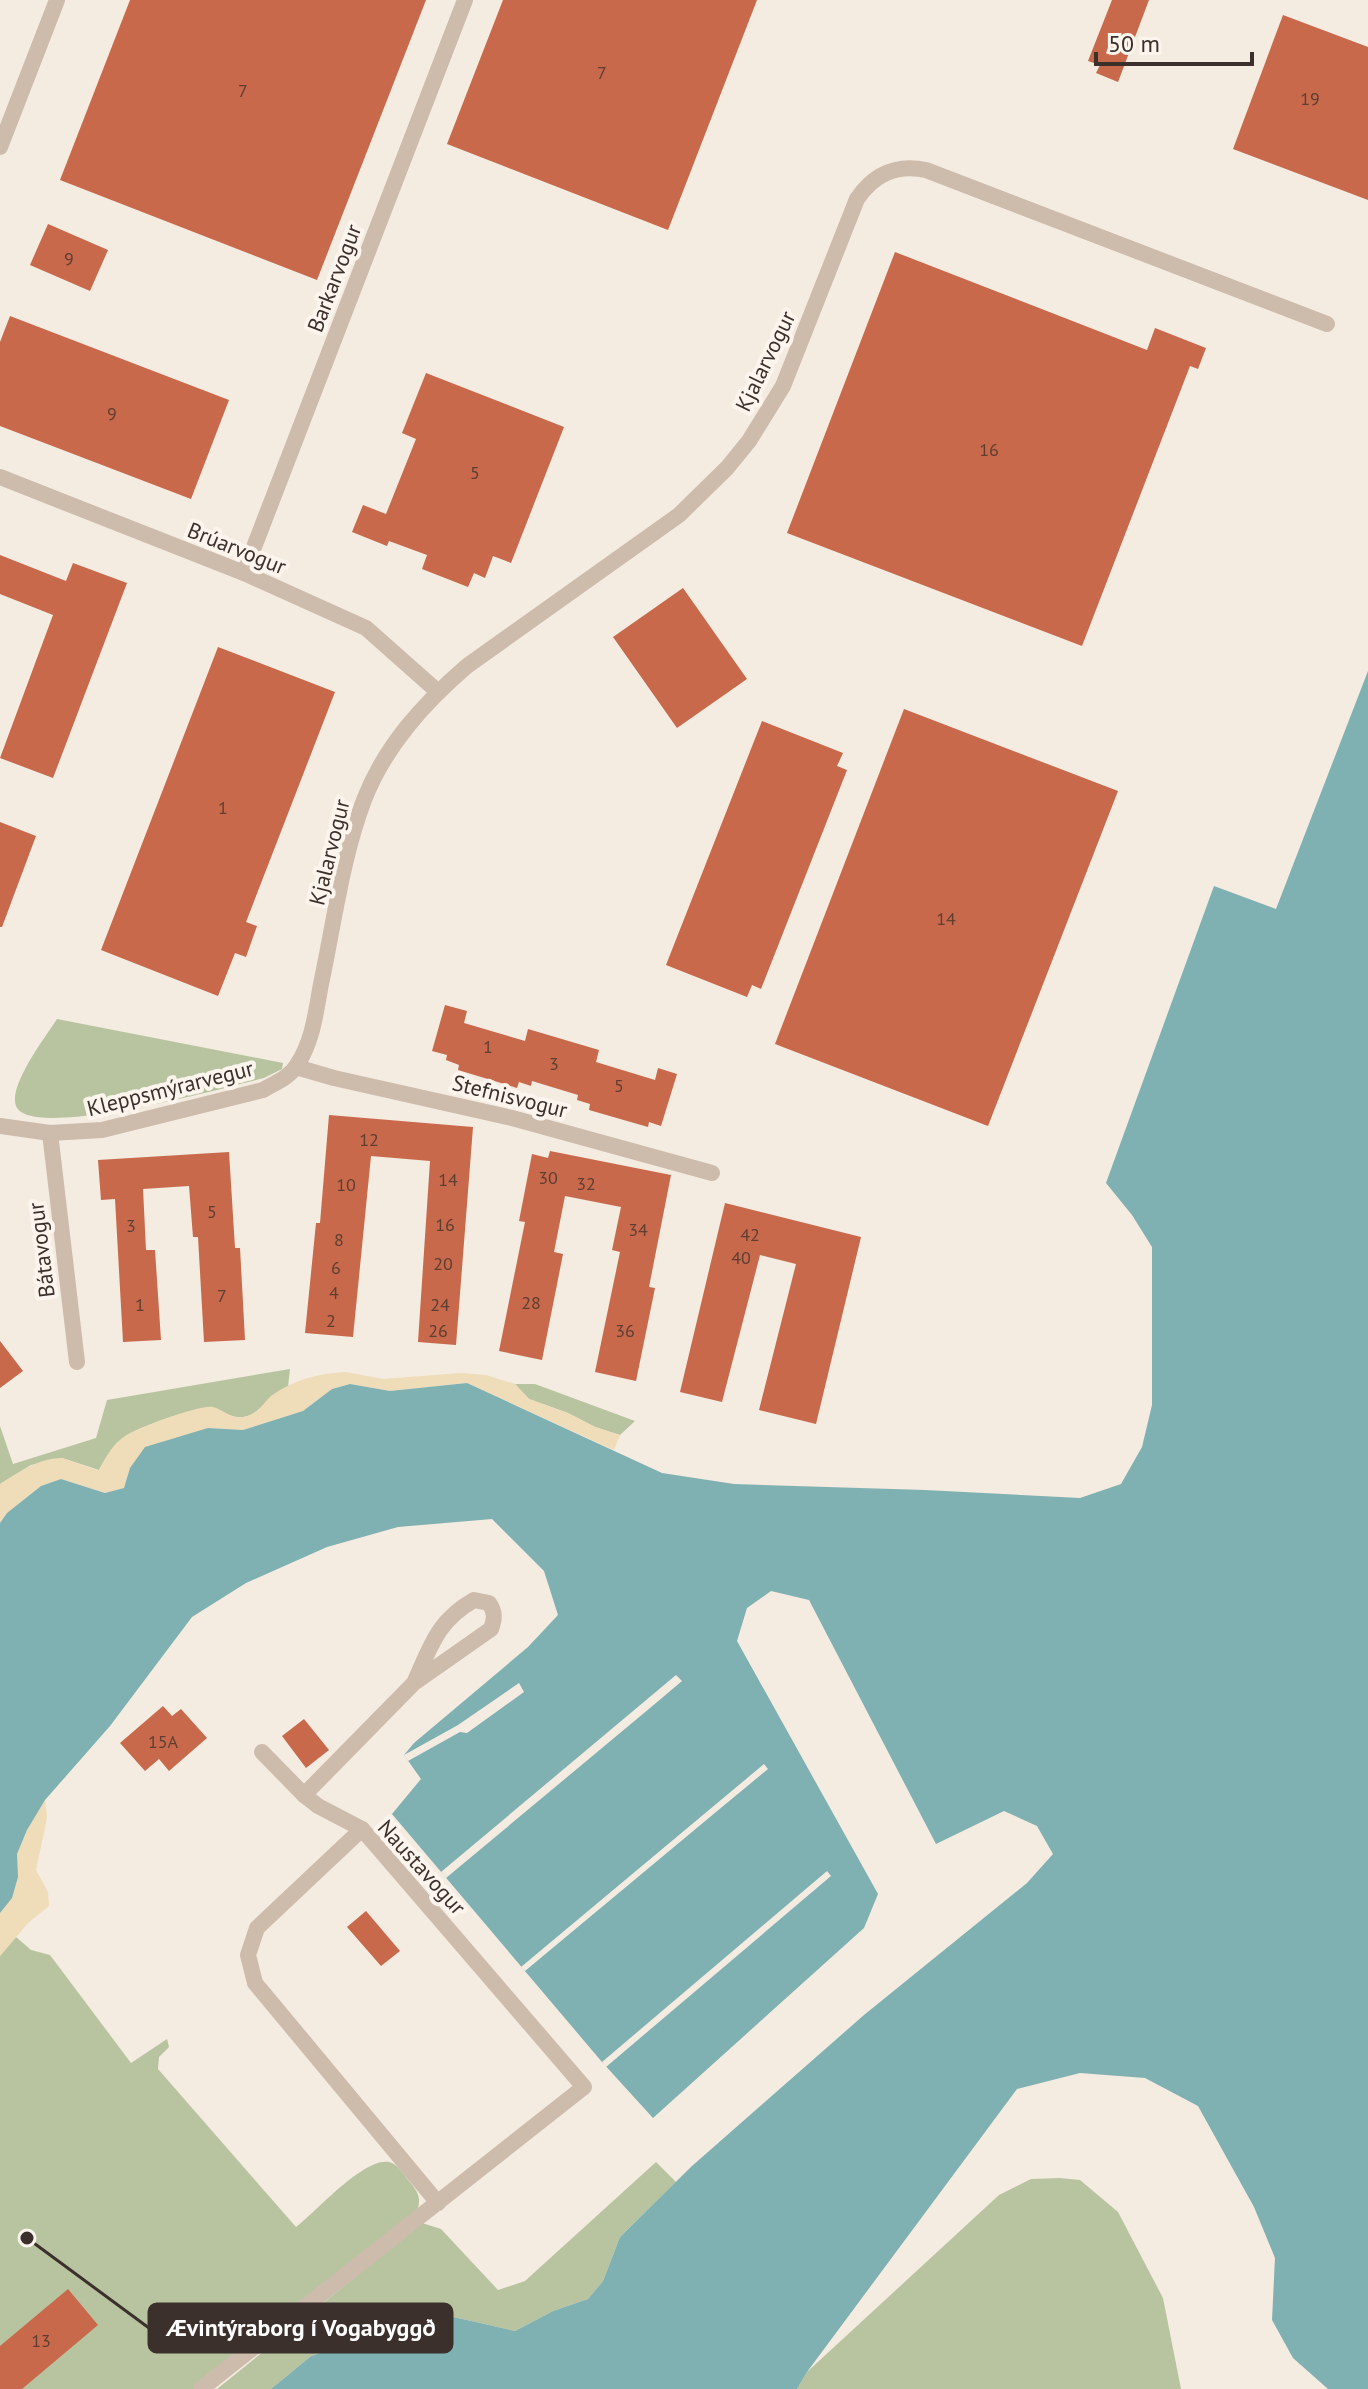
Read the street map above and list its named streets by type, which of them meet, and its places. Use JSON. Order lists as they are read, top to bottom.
{
  "streets": {
    "street": [
      "Barkarvogur",
      "Kjalarvogur",
      "Brúarvogur",
      "Kleppsmýrarvegur",
      "Stefnisvogur",
      "Bátavogur",
      "Naustavogur"
    ]
  },
  "crossings": [
    ["Barkarvogur", "Brúarvogur"],
    ["Kjalarvogur", "Brúarvogur"],
    ["Kjalarvogur", "Kleppsmýrarvegur"],
    ["Kjalarvogur", "Stefnisvogur"],
    ["Kleppsmýrarvegur", "Stefnisvogur"],
    ["Kleppsmýrarvegur", "Bátavogur"]
  ],
  "places": ["Ævintýraborg í Vogabyggð"],
  "house_numbers": [
    "7",
    "7",
    "19",
    "9",
    "9",
    "16",
    "5",
    "1",
    "14",
    "1",
    "3",
    "5",
    "12",
    "30",
    "14",
    "32",
    "10",
    "5",
    "16",
    "3",
    "34",
    "42",
    "8",
    "40",
    "20",
    "6",
    "4",
    "7",
    "28",
    "1",
    "24",
    "2",
    "26",
    "36",
    "15A",
    "13"
  ],
  "scale_bar": "50 m"
}
